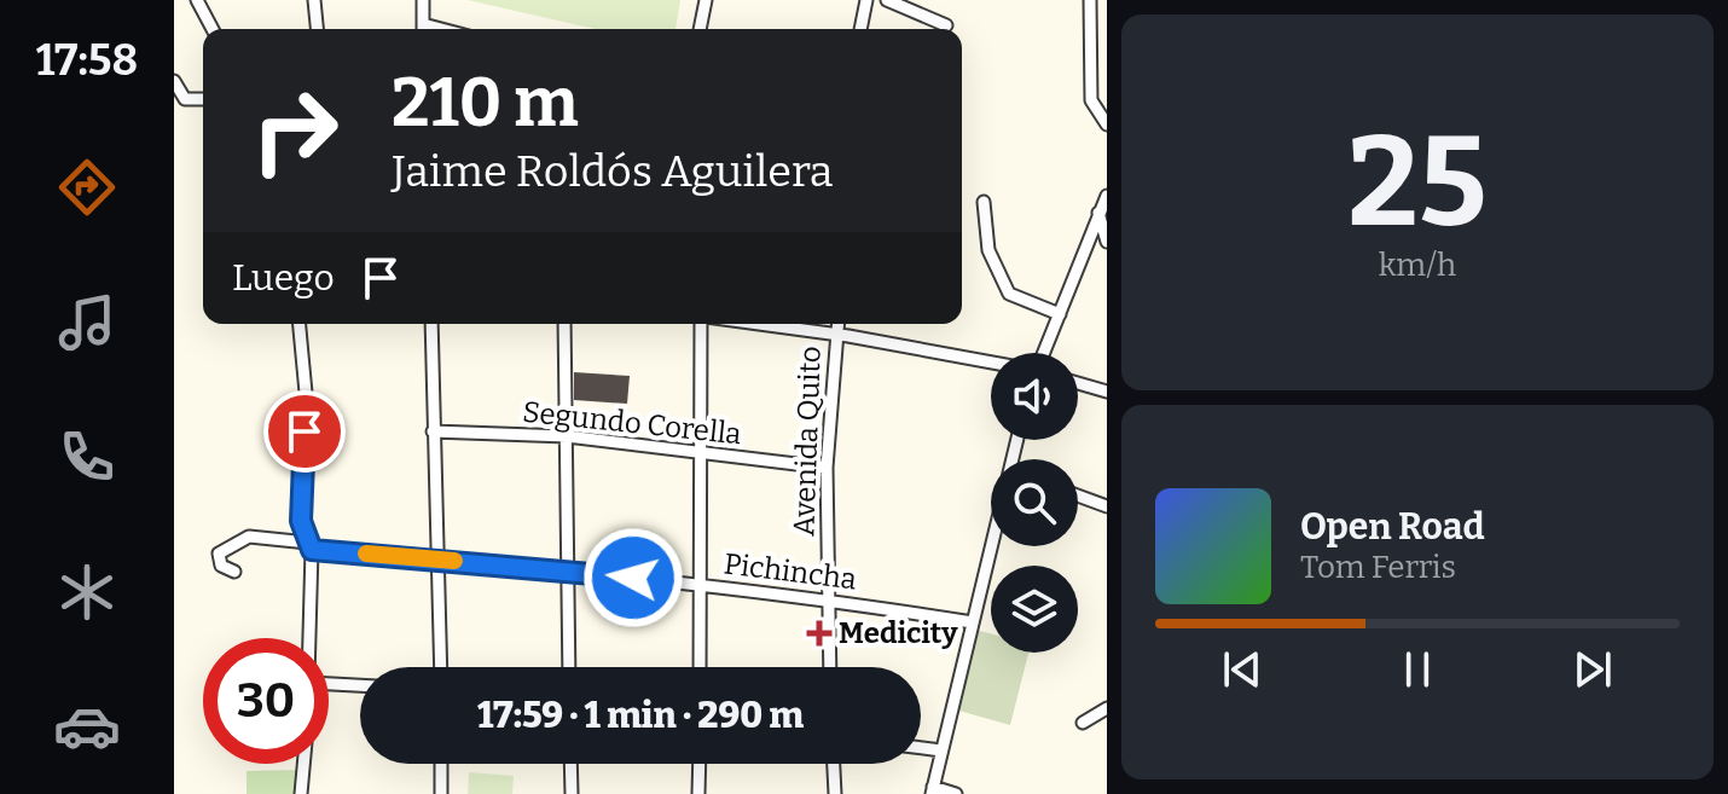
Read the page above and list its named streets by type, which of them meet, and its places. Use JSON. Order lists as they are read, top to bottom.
{
  "streets": {
    "street": ["Segundo Corella", "Avenida Quito", "Pichincha"]
  },
  "crossings": [
    ["Segundo Corella", "Avenida Quito"],
    ["Avenida Quito", "Pichincha"]
  ],
  "places": {
    "health": ["Medicity"]
  },
  "page": {
    "tabs": "17:58",
    "tile": ["25", "km/h"],
    "turn": ["210 m", "Jaime Roldós Aguilera"],
    "then": "Luego",
    "song": ["Open Road", "Tom Ferris"],
    "limit": "30",
    "trip": "17:59 · 1 min · 290 m"
  }
}
